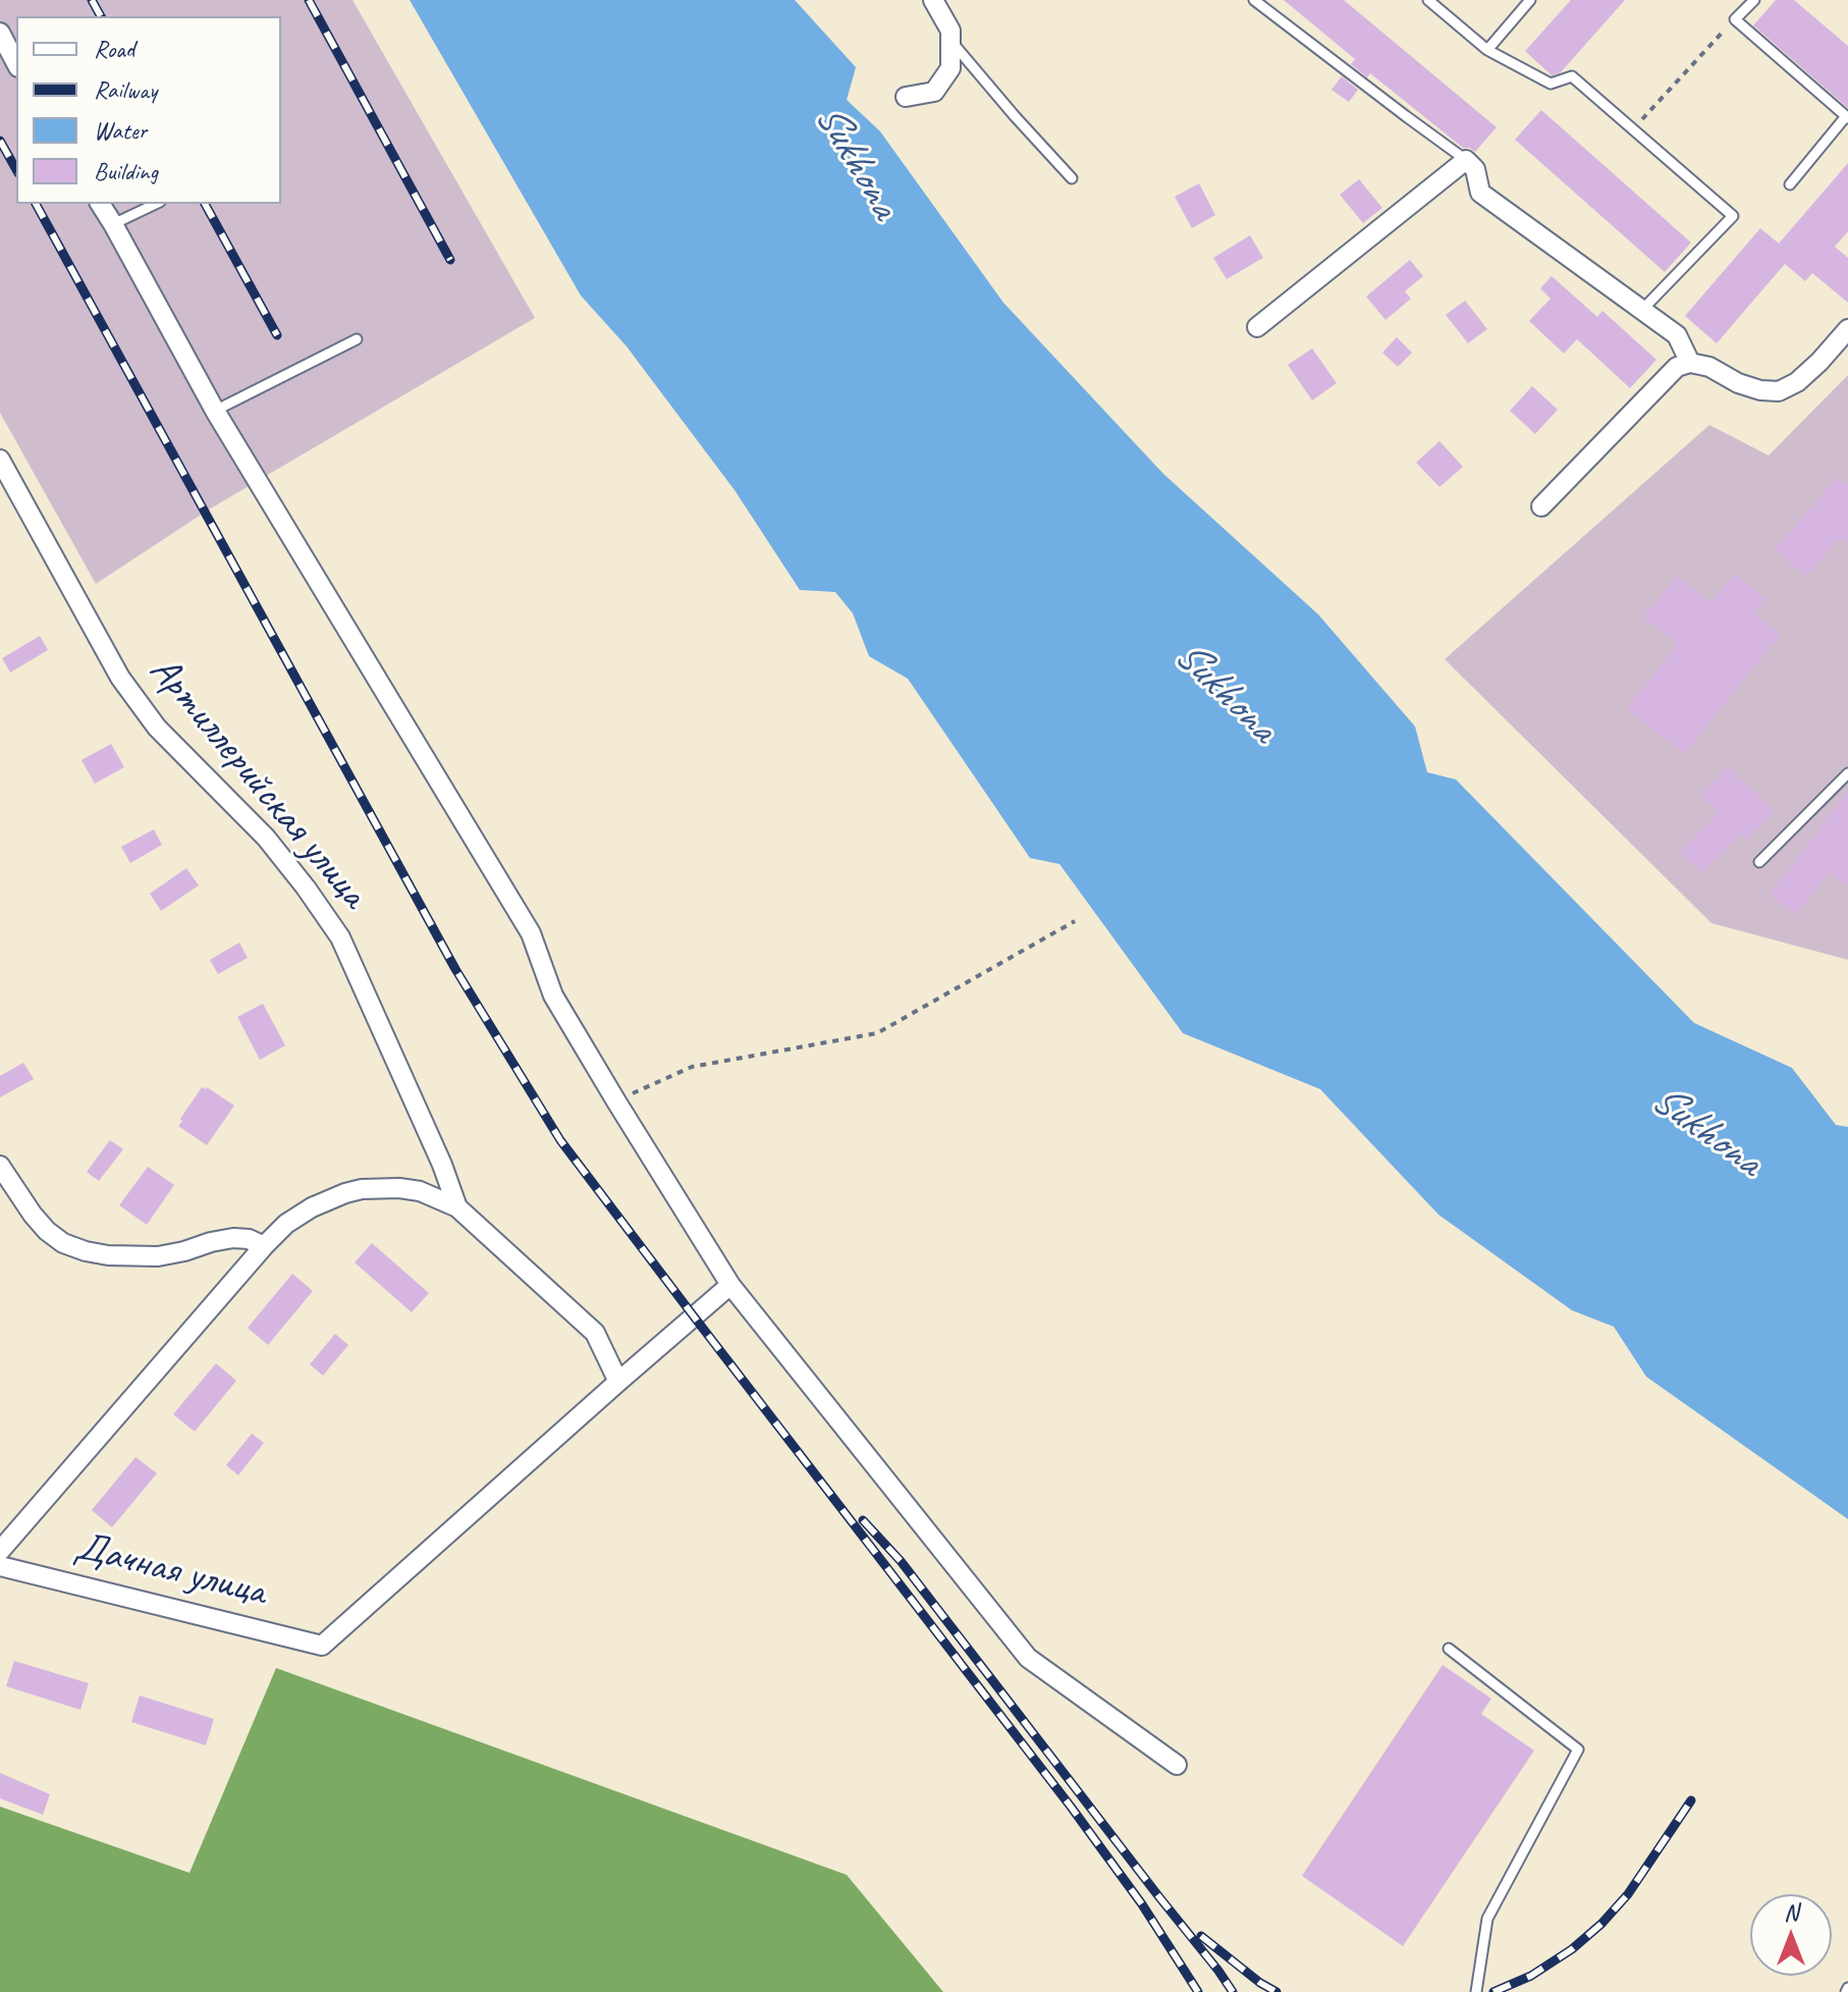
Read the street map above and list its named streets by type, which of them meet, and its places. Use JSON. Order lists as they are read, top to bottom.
{
  "streets": {
    "street": ["Артиллерийская улица", "Дачная улица"]
  },
  "crossings": [
    ["Артиллерийская улица", "Дачная улица"]
  ],
  "water": ["Sukhona"],
  "legend": [
    "Road",
    "Railway",
    "Water",
    "Building"
  ],
  "north": "top"
}
